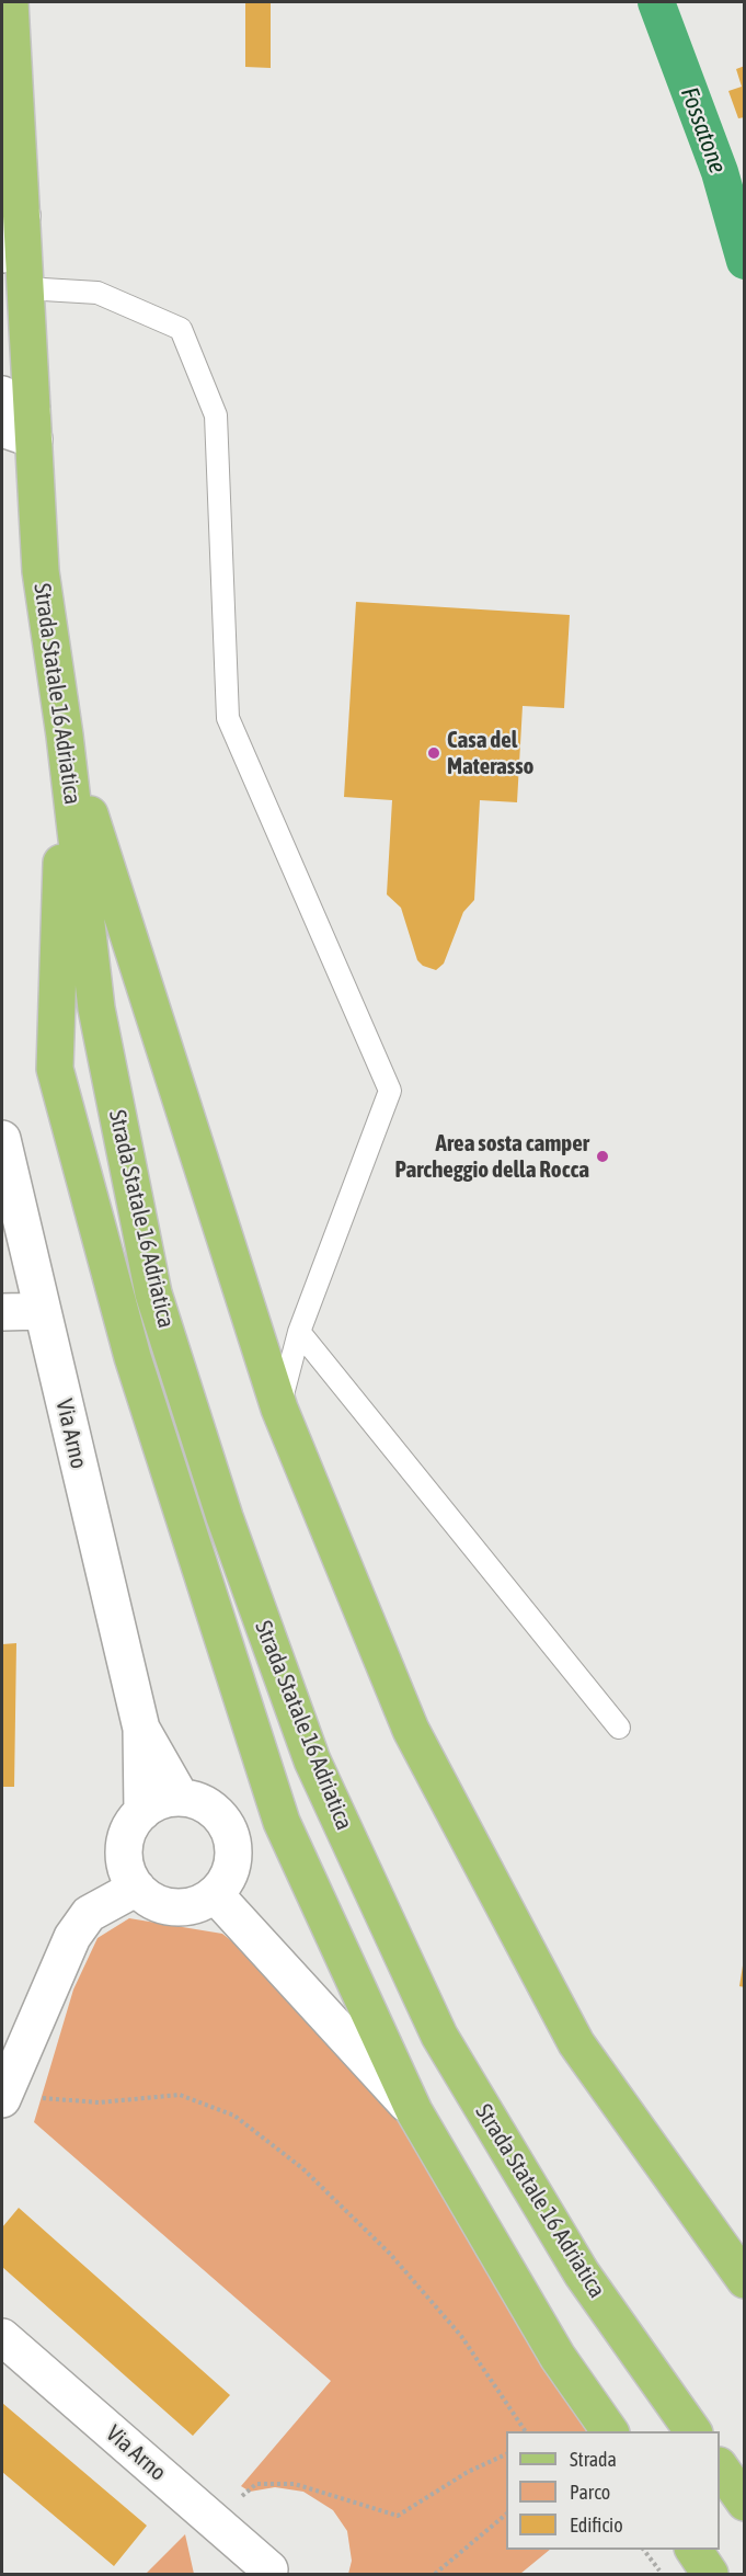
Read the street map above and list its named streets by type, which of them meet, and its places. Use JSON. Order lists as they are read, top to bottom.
{
  "streets": {
    "main road": ["Strada Statale 16 Adriatica"],
    "street": ["Via Arno"]
  },
  "water": ["Fossatone"],
  "places": ["Casa del Materasso", "Area sosta camper Parcheggio della Rocca"],
  "legend": ["Strada", "Parco", "Edificio"]
}
